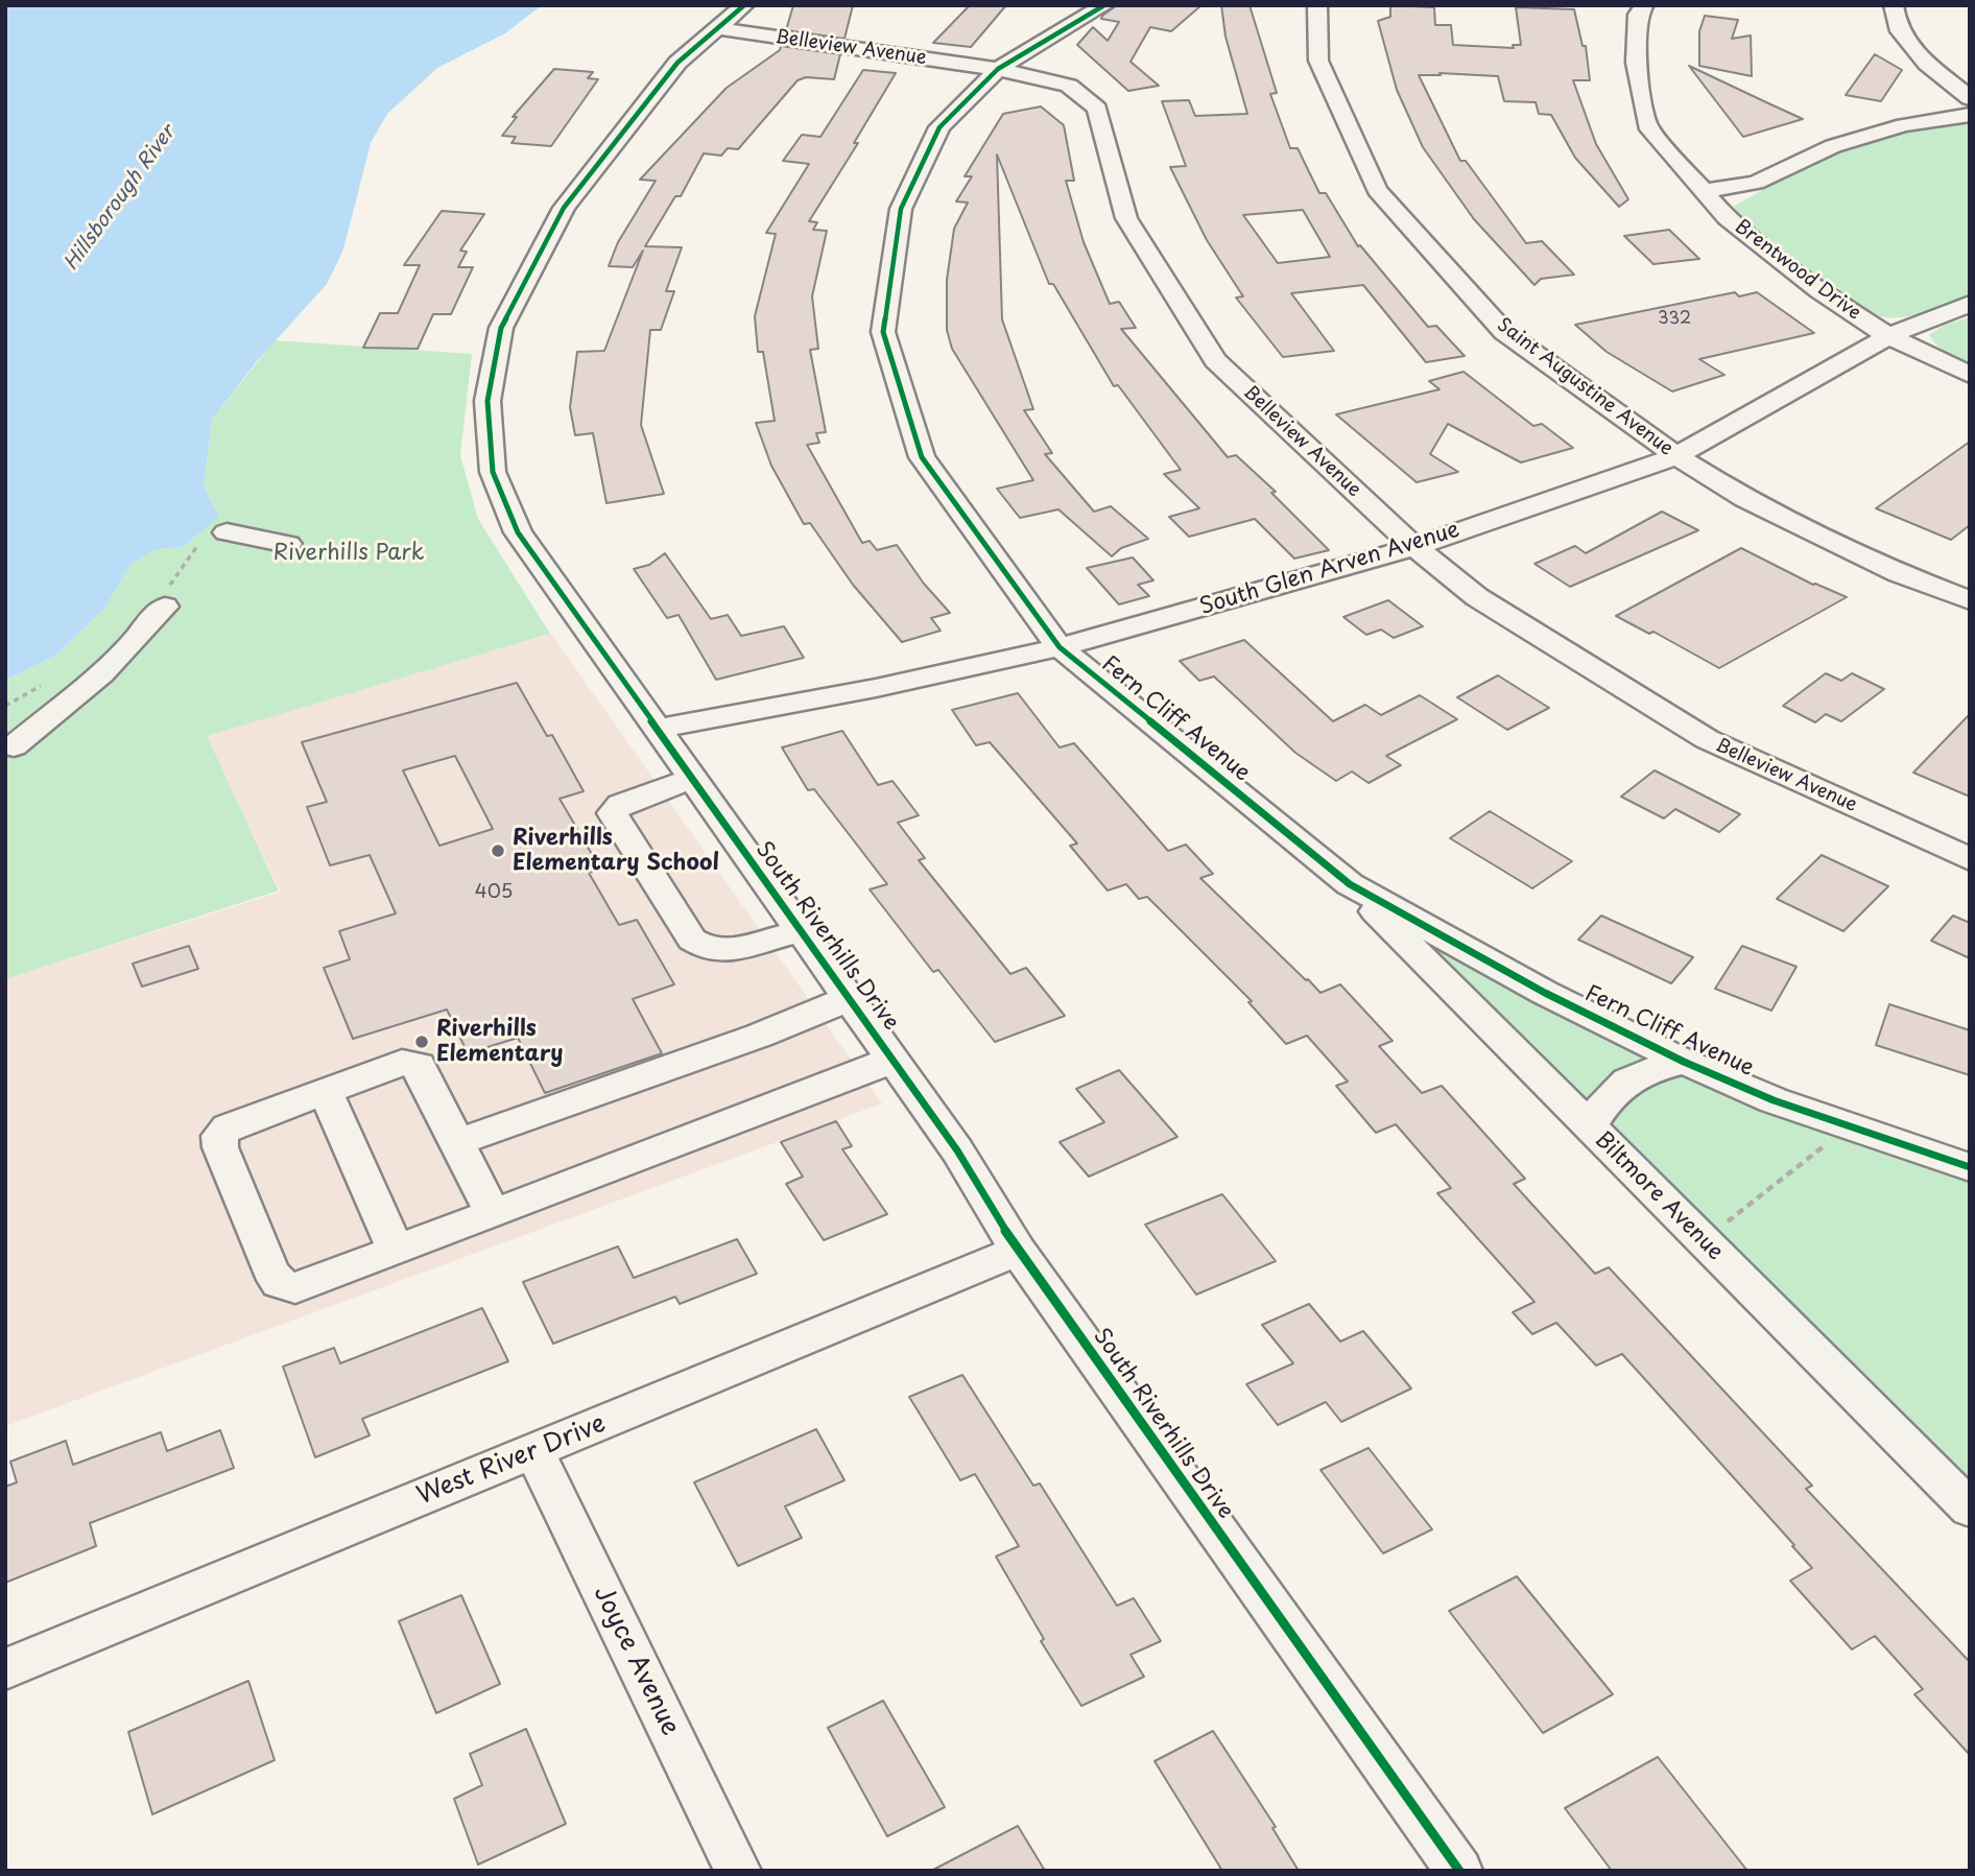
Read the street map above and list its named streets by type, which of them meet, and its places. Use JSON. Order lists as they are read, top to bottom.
{
  "streets": {
    "street": [
      "Belleview Avenue",
      "Brentwood Drive",
      "Saint Augustine Avenue",
      "South Glen Arven Avenue",
      "Fern Cliff Avenue",
      "South Riverhills Drive",
      "Biltmore Avenue",
      "West River Drive",
      "Joyce Avenue"
    ]
  },
  "crossings": [
    ["Belleview Avenue", "South Glen Arven Avenue"],
    ["Belleview Avenue", "Fern Cliff Avenue"],
    ["Belleview Avenue", "South Riverhills Drive"],
    ["Brentwood Drive", "South Glen Arven Avenue"],
    ["Saint Augustine Avenue", "South Glen Arven Avenue"],
    ["South Glen Arven Avenue", "Fern Cliff Avenue"],
    ["South Glen Arven Avenue", "South Riverhills Drive"],
    ["Fern Cliff Avenue", "Biltmore Avenue"],
    ["South Riverhills Drive", "West River Drive"],
    ["West River Drive", "Joyce Avenue"]
  ],
  "water": ["Hillsborough River"],
  "parks": ["Riverhills Park"],
  "places": ["Riverhills Elementary School", "Riverhills Elementary"],
  "house_numbers": ["332", "405"]
}
